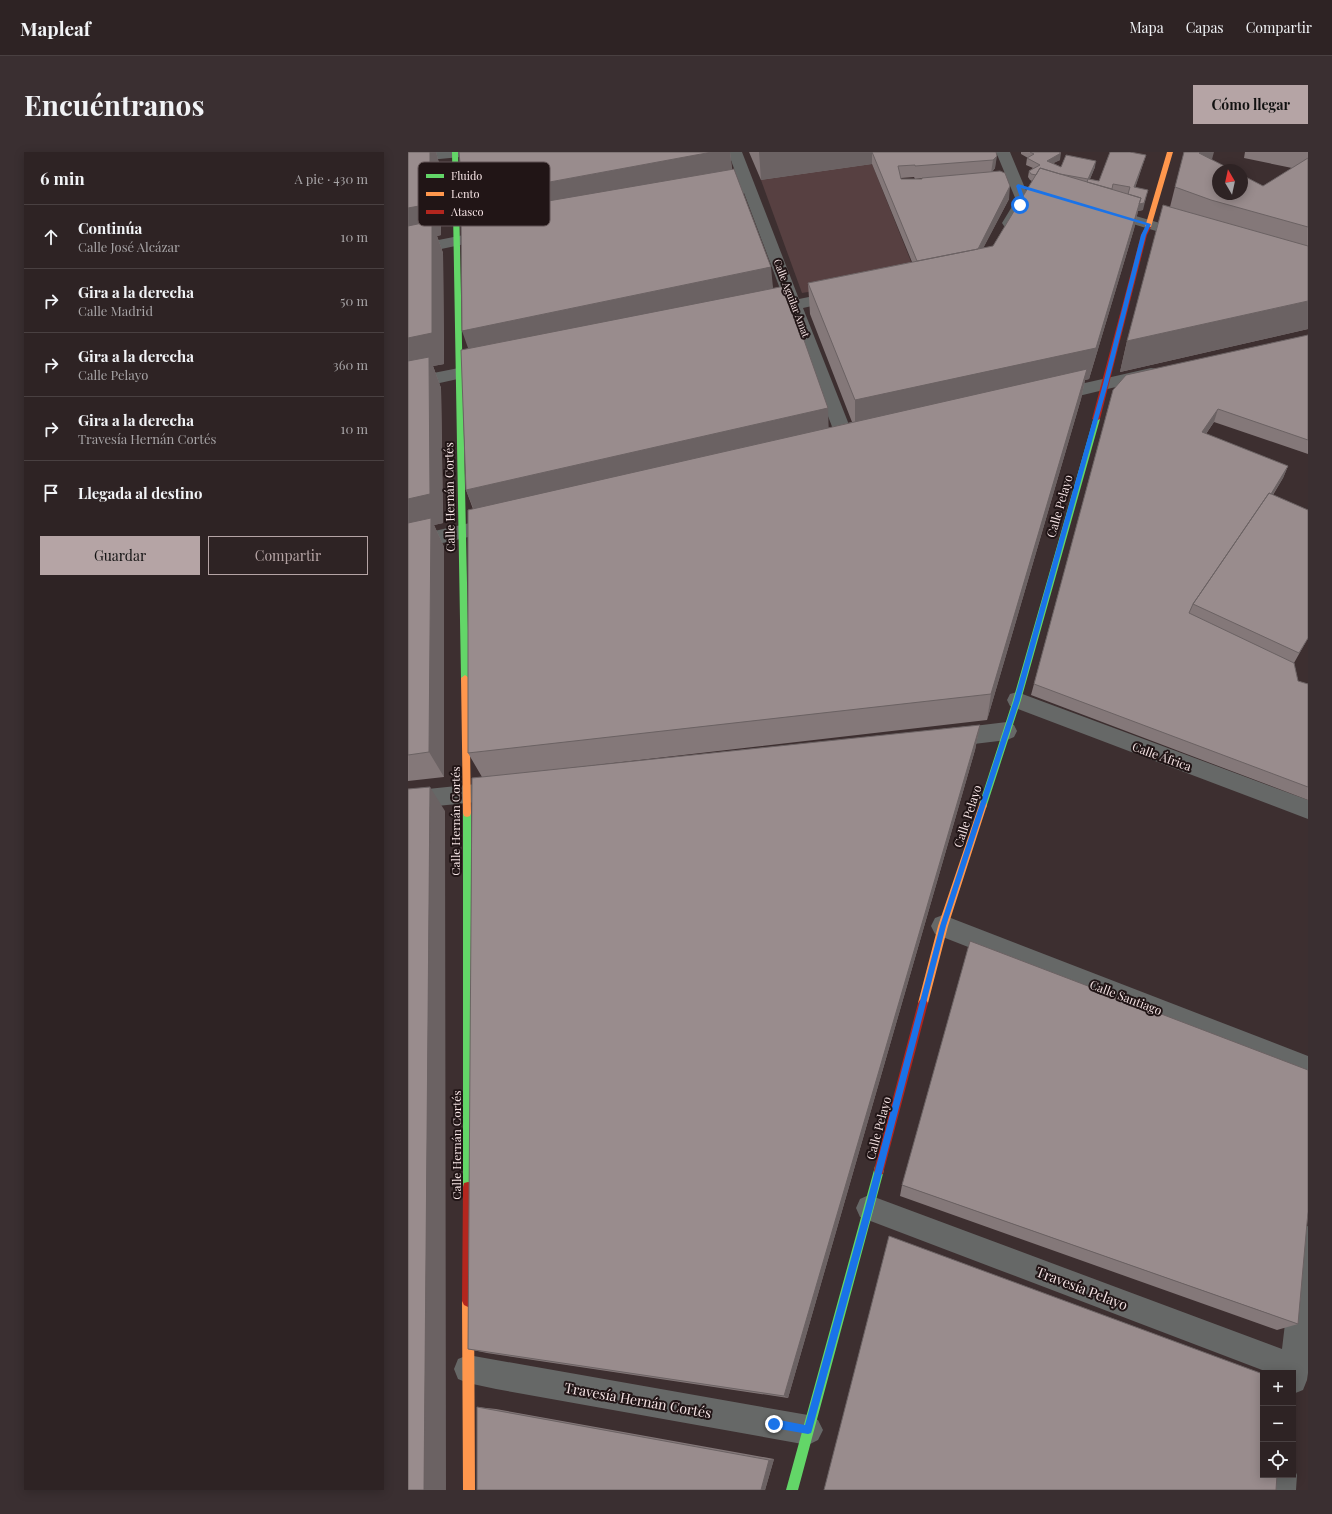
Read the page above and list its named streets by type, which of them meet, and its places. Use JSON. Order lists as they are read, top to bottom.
{
  "streets": {
    "street": [
      "Calle Aguilar Amat",
      "Calle Hernán Cortés",
      "Calle Pelayo",
      "Calle África",
      "Calle Santiago",
      "Travesía Pelayo",
      "Travesía Hernán Cortés"
    ]
  },
  "crossings": [
    ["Calle Hernán Cortés", "Travesía Hernán Cortés"],
    ["Calle Pelayo", "Calle África"],
    ["Calle Pelayo", "Calle Santiago"],
    ["Calle Pelayo", "Travesía Pelayo"],
    ["Calle Pelayo", "Travesía Hernán Cortés"]
  ],
  "legend": ["Fluido", "Lento", "Atasco"],
  "north": "top",
  "page": {
    "header": "Mapleaf",
    "nav": ["Mapa", "Capas", "Compartir"],
    "buttons": [
      "Cómo llegar",
      ["Guardar", "Compartir"]
    ],
    "title": "Encuéntranos",
    "heading": ["6 min", "A pie · 430 m"],
    "list": [
      ["Continúa", "Calle José Alcázar", "10 m"],
      ["Gira a la derecha", "Calle Madrid", "50 m"],
      ["Gira a la derecha", "Calle Pelayo", "360 m"],
      ["Gira a la derecha", "Travesía Hernán Cortés", "10 m"],
      "Llegada al destino"
    ],
    "map_buttons": ["+", "−"]
  }
}
